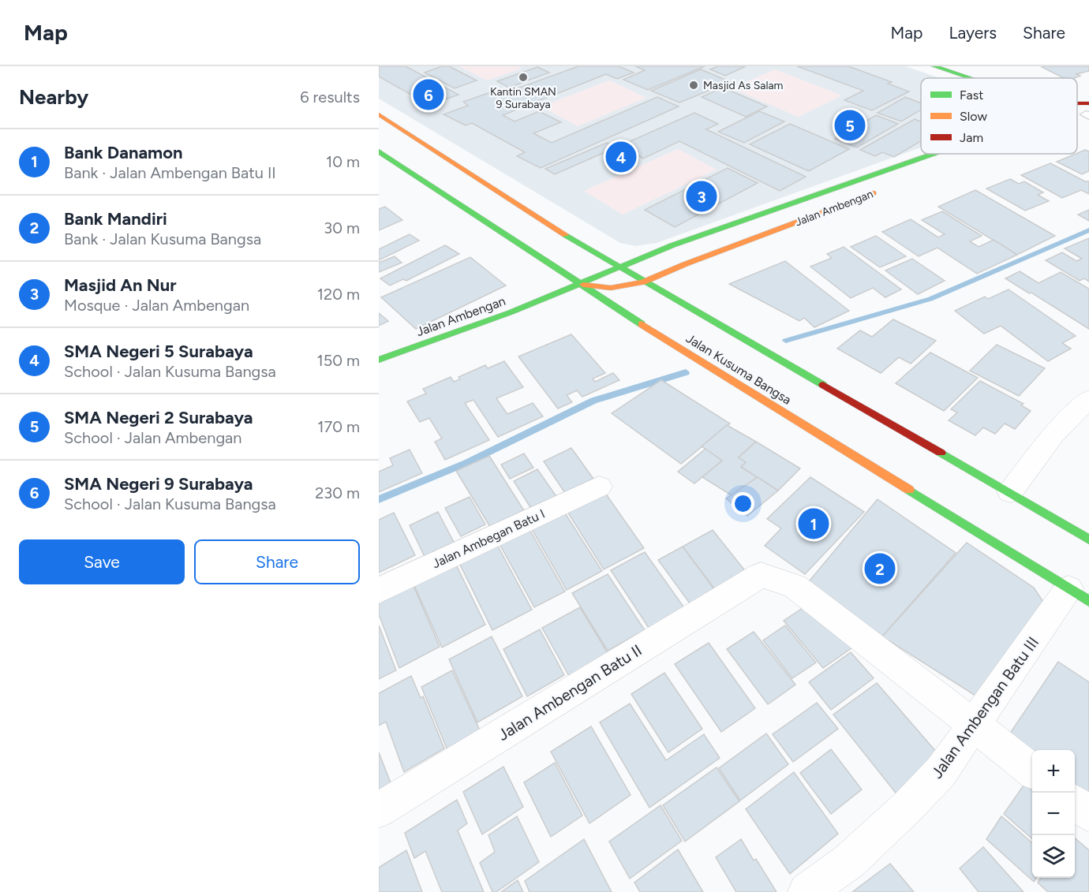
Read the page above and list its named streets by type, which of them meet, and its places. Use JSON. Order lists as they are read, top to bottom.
{
  "streets": {
    "main road": ["Jalan Ambengan", "Jalan Kusuma Bangsa"],
    "street": ["Jalan Ambegan Batu I", "Jalan Ambengan Batu II", "Jalan Ambengan Batu III"]
  },
  "crossings": [
    ["Jalan Ambengan", "Jalan Kusuma Bangsa"],
    ["Jalan Kusuma Bangsa", "Jalan Ambengan Batu III"],
    ["Jalan Ambengan Batu II", "Jalan Ambengan Batu III"]
  ],
  "places": ["Kantin SMAN 9 Surabaya", "Masjid As Salam"],
  "legend": ["Fast", "Slow", "Jam"],
  "page": {
    "header": "Map",
    "nav": ["Map", "Layers", "Share"],
    "heading": ["Nearby", "6 results"],
    "pins": [
      "6",
      "5",
      "4",
      "3",
      "1",
      "2"
    ],
    "list": [
      {
        "mark": "1",
        "name": "Bank Danamon",
        "note": "Bank · Jalan Ambengan Batu II",
        "value": "10 m"
      },
      {
        "mark": "2",
        "name": "Bank Mandiri",
        "note": "Bank · Jalan Kusuma Bangsa",
        "value": "30 m"
      },
      {
        "mark": "3",
        "name": "Masjid An Nur",
        "note": "Mosque · Jalan Ambengan",
        "value": "120 m"
      },
      {
        "mark": "4",
        "name": "SMA Negeri 5 Surabaya",
        "note": "School · Jalan Kusuma Bangsa",
        "value": "150 m"
      },
      {
        "mark": "5",
        "name": "SMA Negeri 2 Surabaya",
        "note": "School · Jalan Ambengan",
        "value": "170 m"
      },
      {
        "mark": "6",
        "name": "SMA Negeri 9 Surabaya",
        "note": "School · Jalan Kusuma Bangsa",
        "value": "230 m"
      }
    ],
    "buttons": ["Save", "Share"],
    "map_buttons": ["+", "−"]
  }
}
